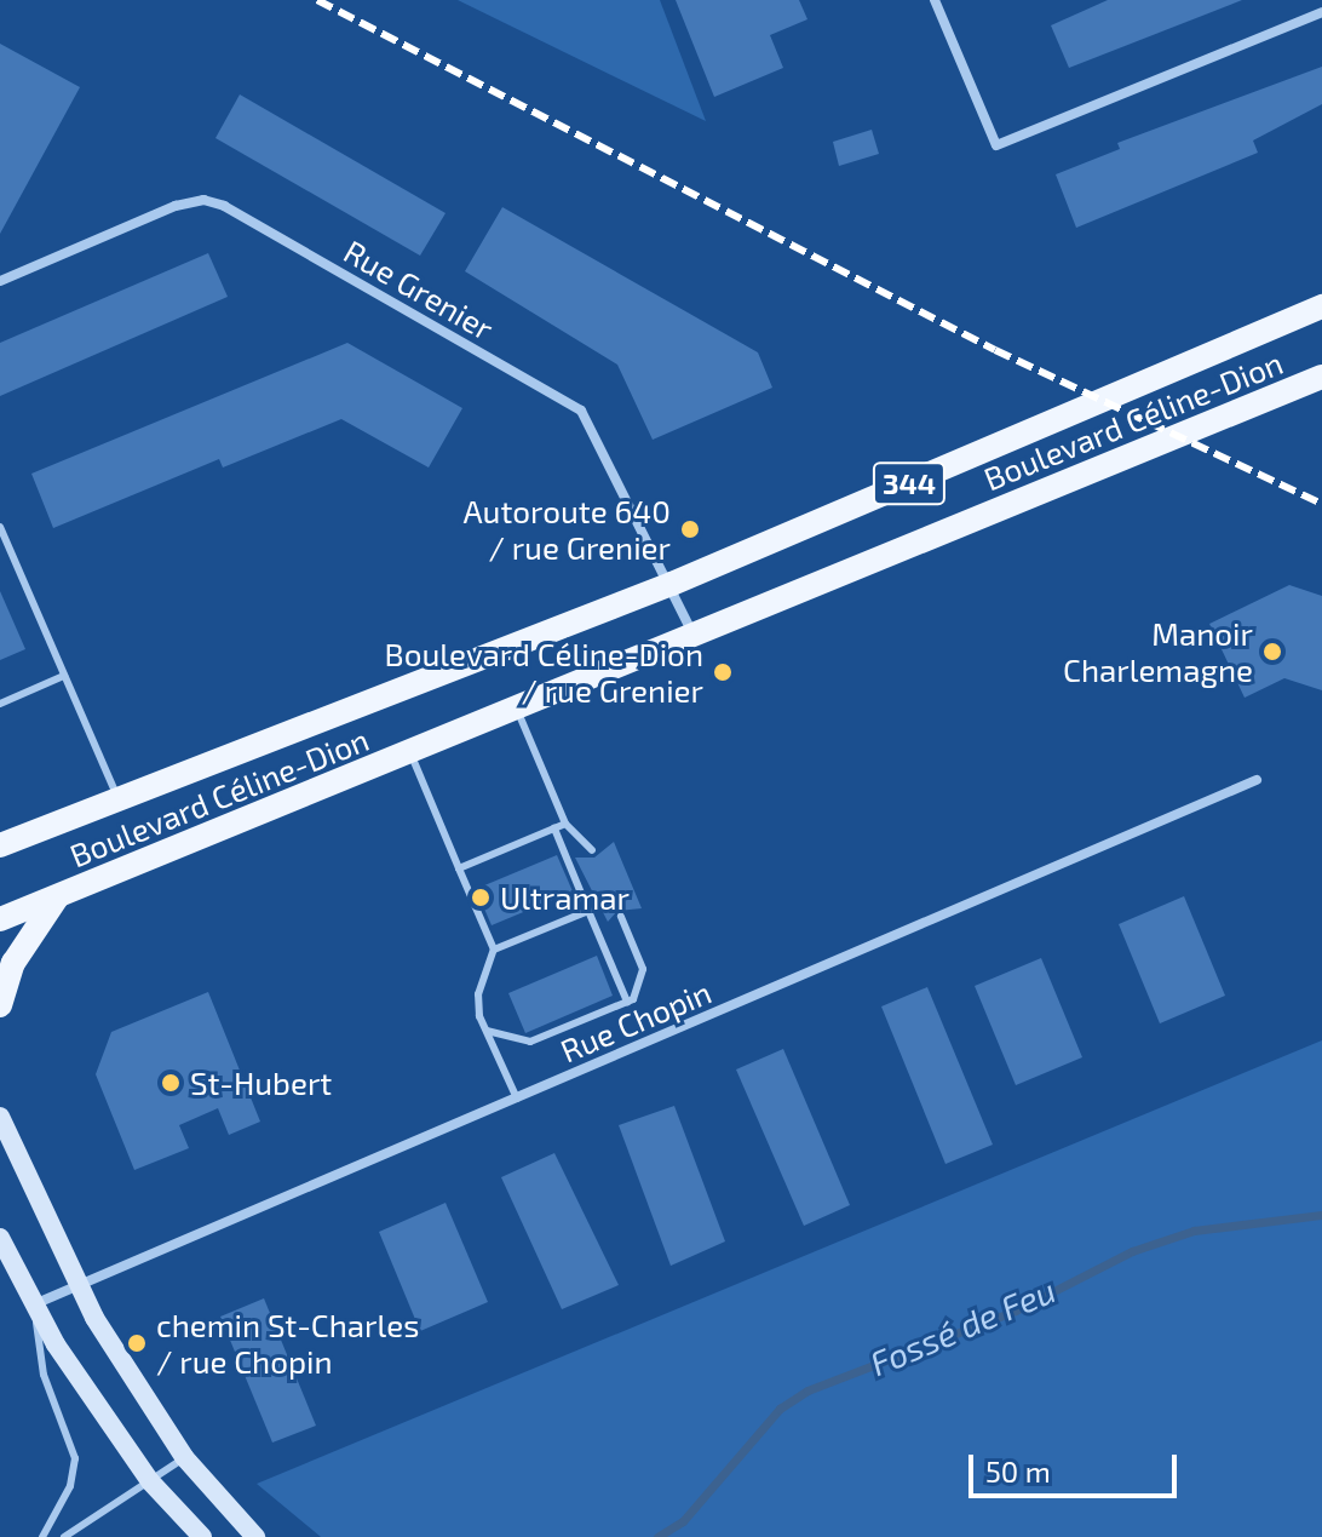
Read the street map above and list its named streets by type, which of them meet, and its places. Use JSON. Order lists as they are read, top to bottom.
{
  "streets": {
    "main road": ["Boulevard Céline-Dion", "344"],
    "street": ["Rue Grenier", "Rue Chopin"]
  },
  "crossings": [
    ["Rue Grenier", "Boulevard Céline-Dion"]
  ],
  "water": ["Fossé de Feu"],
  "places": [
    "Autoroute 640 / rue Grenier",
    "Manoir Charlemagne",
    "Boulevard Céline-Dion / rue Grenier",
    "Ultramar",
    "St-Hubert",
    "chemin St-Charles / rue Chopin"
  ],
  "scale_bar": "50 m"
}
